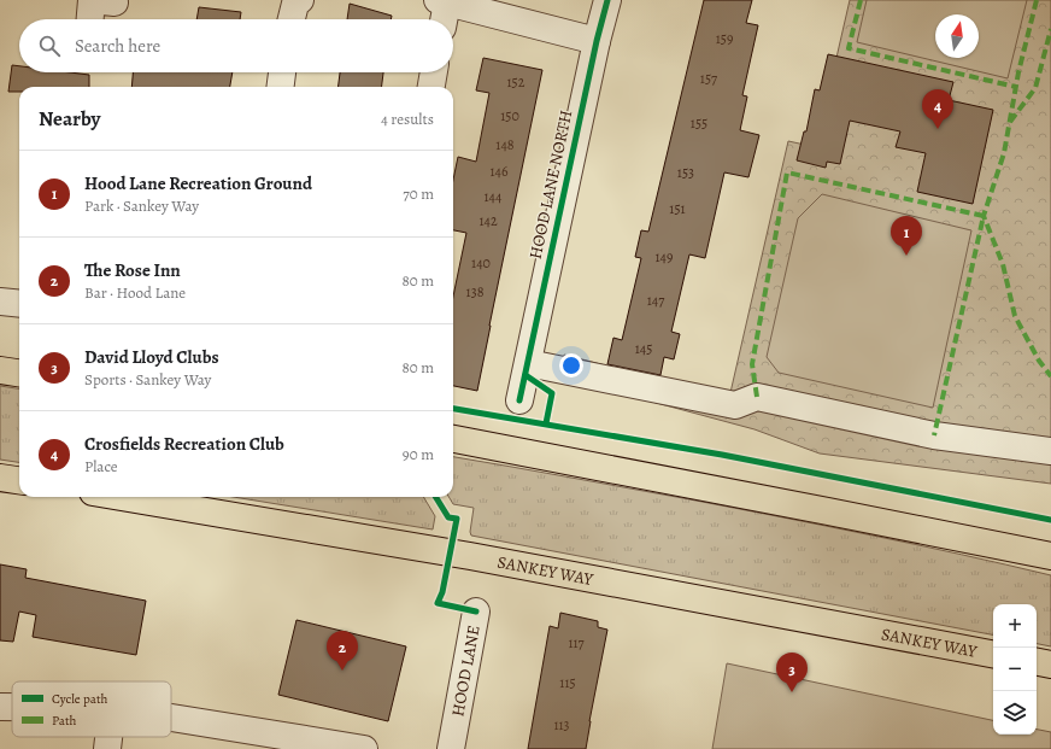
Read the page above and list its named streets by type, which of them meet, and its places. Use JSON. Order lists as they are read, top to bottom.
{
  "streets": {
    "highway": ["SANKEY WAY"],
    "street": ["HOOD LANE NORTH", "HOOD LANE"]
  },
  "house_numbers": [
    "159",
    "157",
    "152",
    "150",
    "155",
    "148",
    "146",
    "153",
    "144",
    "151",
    "142",
    "149",
    "140",
    "138",
    "147",
    "145",
    "117",
    "115",
    "113"
  ],
  "legend": ["Cycle path", "Path"],
  "north": "top",
  "page": {
    "search": "Search here",
    "heading": ["Nearby", "4 results"],
    "pins": [
      "4",
      "1",
      "2",
      "3"
    ],
    "list": [
      {
        "mark": "1",
        "name": "Hood Lane Recreation Ground",
        "note": "Park · Sankey Way",
        "value": "70 m"
      },
      {
        "mark": "2",
        "name": "The Rose Inn",
        "note": "Bar · Hood Lane",
        "value": "80 m"
      },
      {
        "mark": "3",
        "name": "David Lloyd Clubs",
        "note": "Sports · Sankey Way",
        "value": "80 m"
      },
      {
        "mark": "4",
        "name": "Crosfields Recreation Club",
        "note": "Place",
        "value": "90 m"
      }
    ],
    "map_buttons": ["+", "−"]
  }
}
